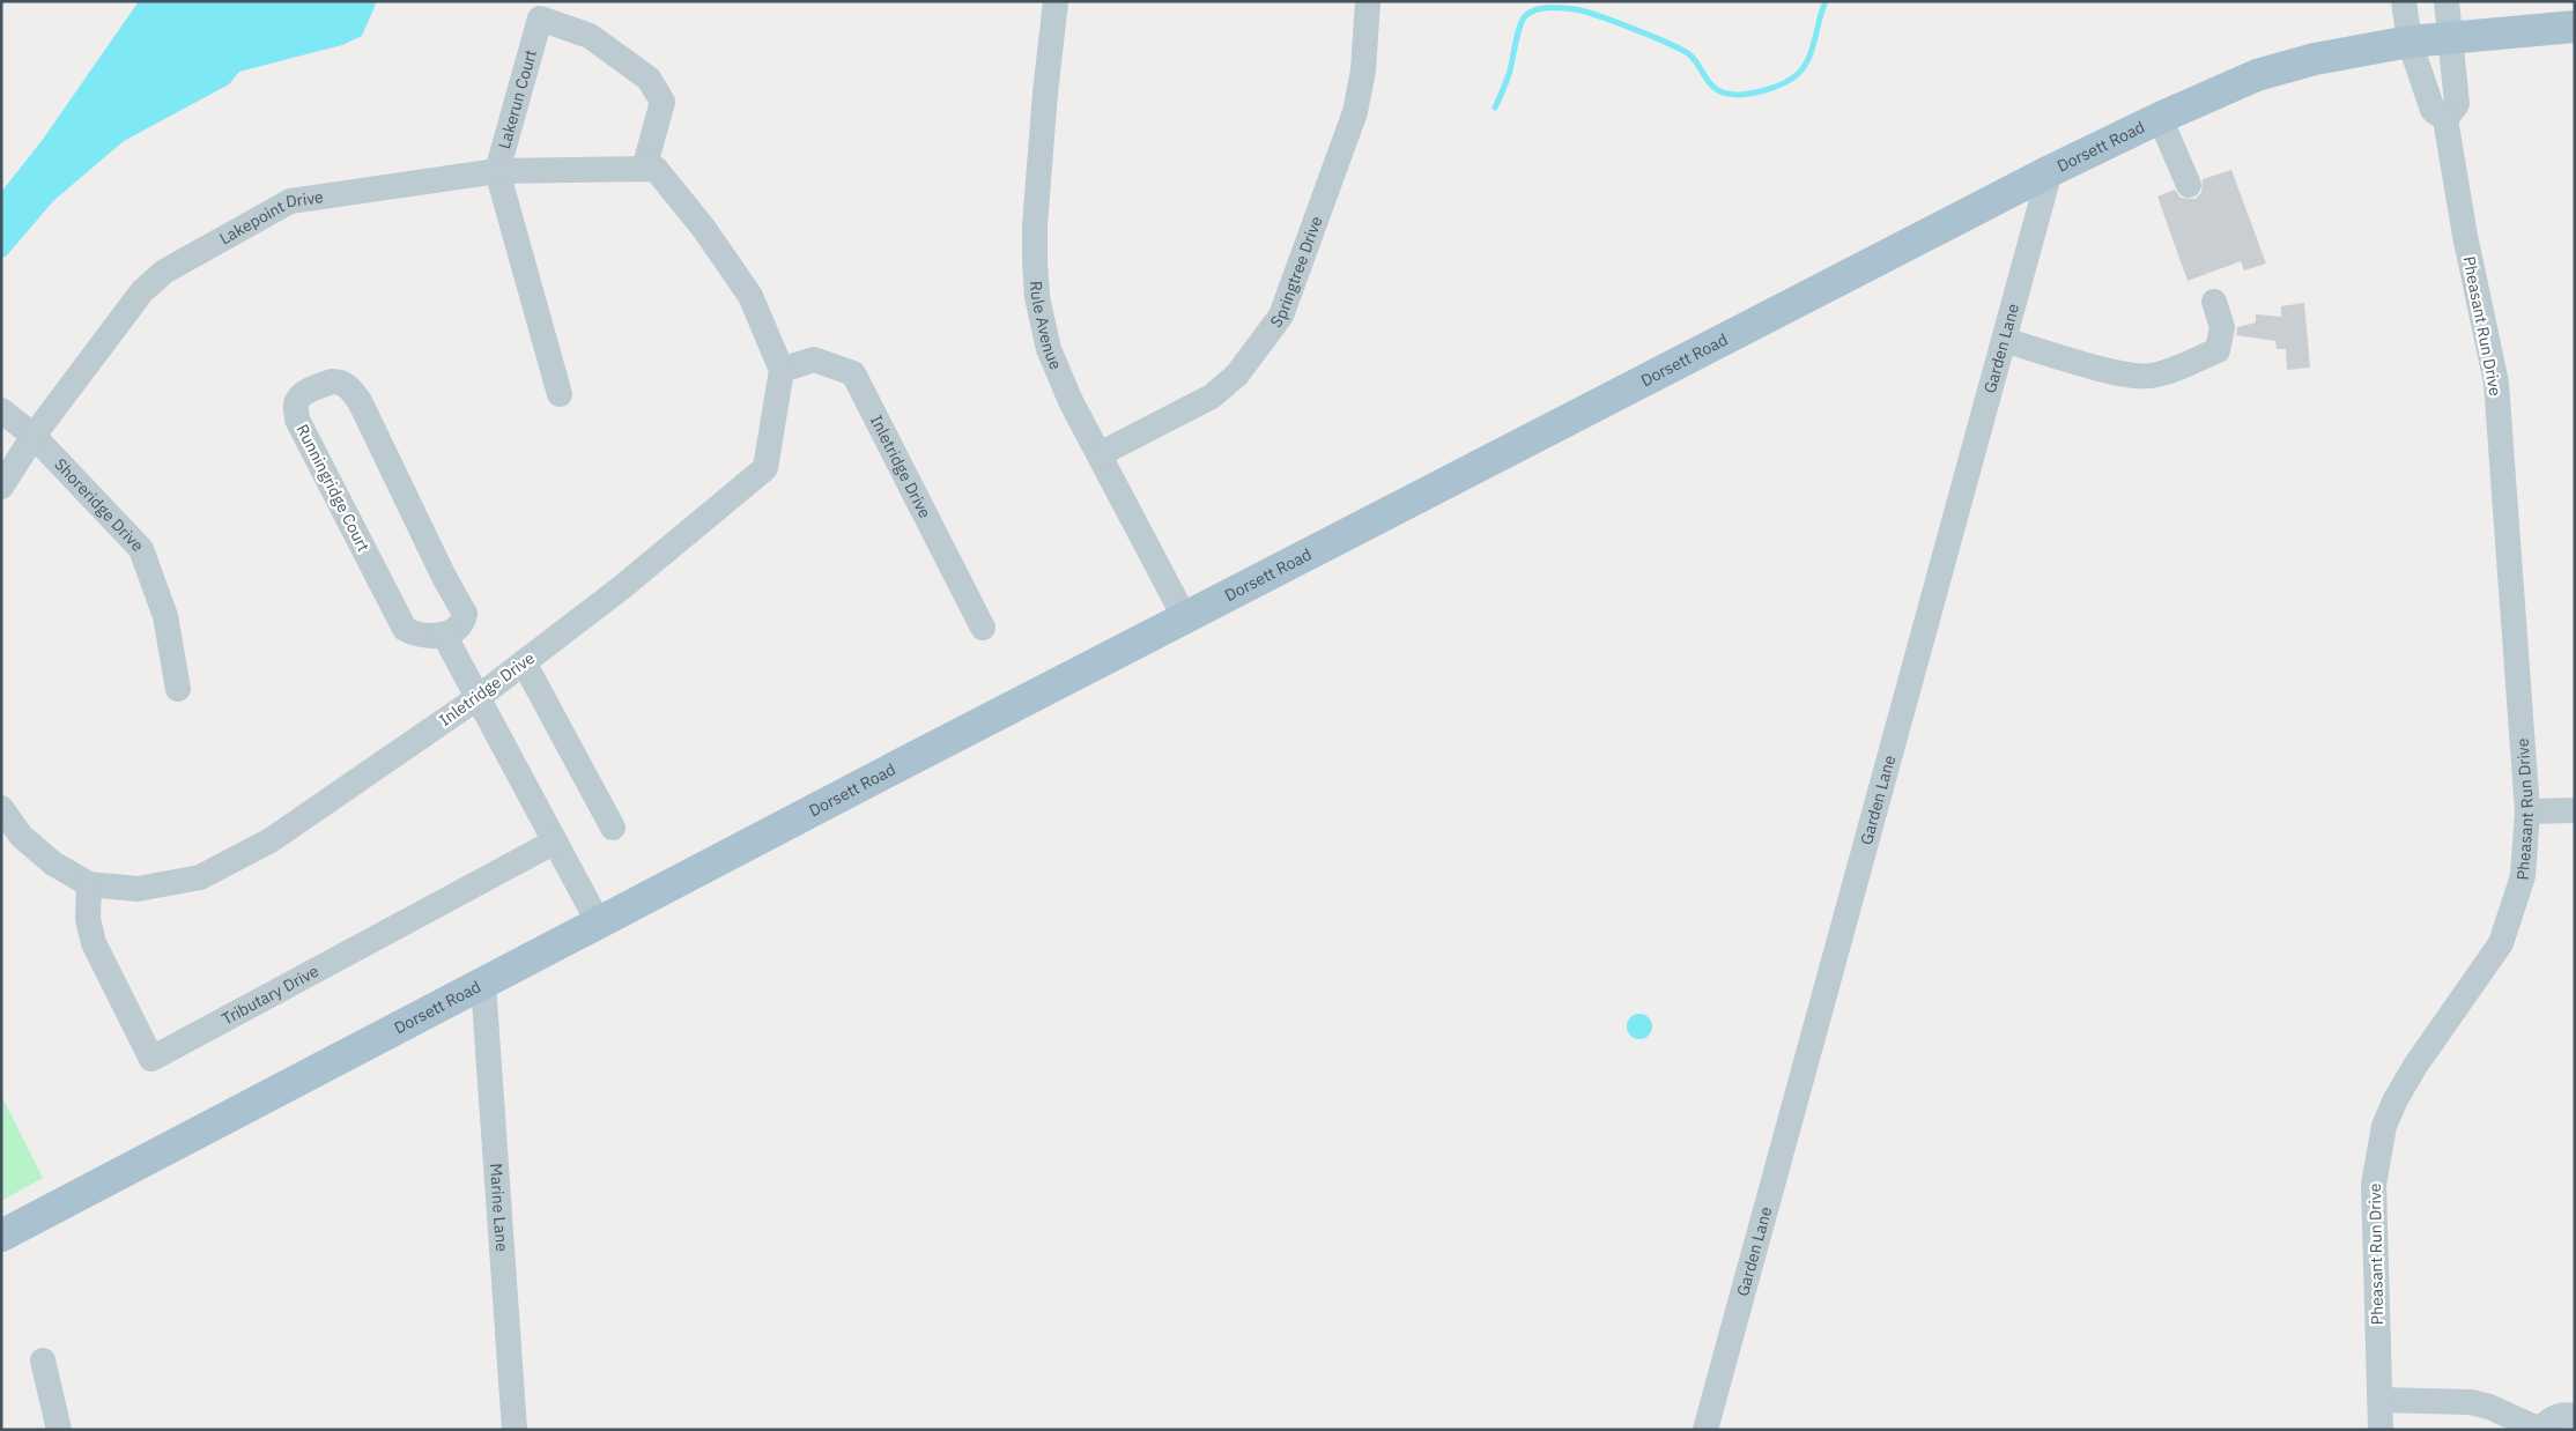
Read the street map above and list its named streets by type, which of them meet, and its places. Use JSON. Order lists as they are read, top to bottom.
{
  "streets": {
    "main road": ["Dorsett Road"],
    "street": [
      "Lakerun Court",
      "Lakepoint Drive",
      "Springtree Drive",
      "Rule Avenue",
      "Pheasant Run Drive",
      "Garden Lane",
      "Inletridge Drive",
      "Runningridge Court",
      "Shoreridge Drive",
      "Tributary Drive",
      "Marine Lane"
    ]
  },
  "crossings": [
    ["Lakerun Court", "Lakepoint Drive"],
    ["Dorsett Road", "Rule Avenue"],
    ["Dorsett Road", "Pheasant Run Drive"],
    ["Dorsett Road", "Garden Lane"],
    ["Dorsett Road", "Marine Lane"],
    ["Lakepoint Drive", "Shoreridge Drive"],
    ["Springtree Drive", "Rule Avenue"],
    ["Inletridge Drive", "Tributary Drive"]
  ]
}
